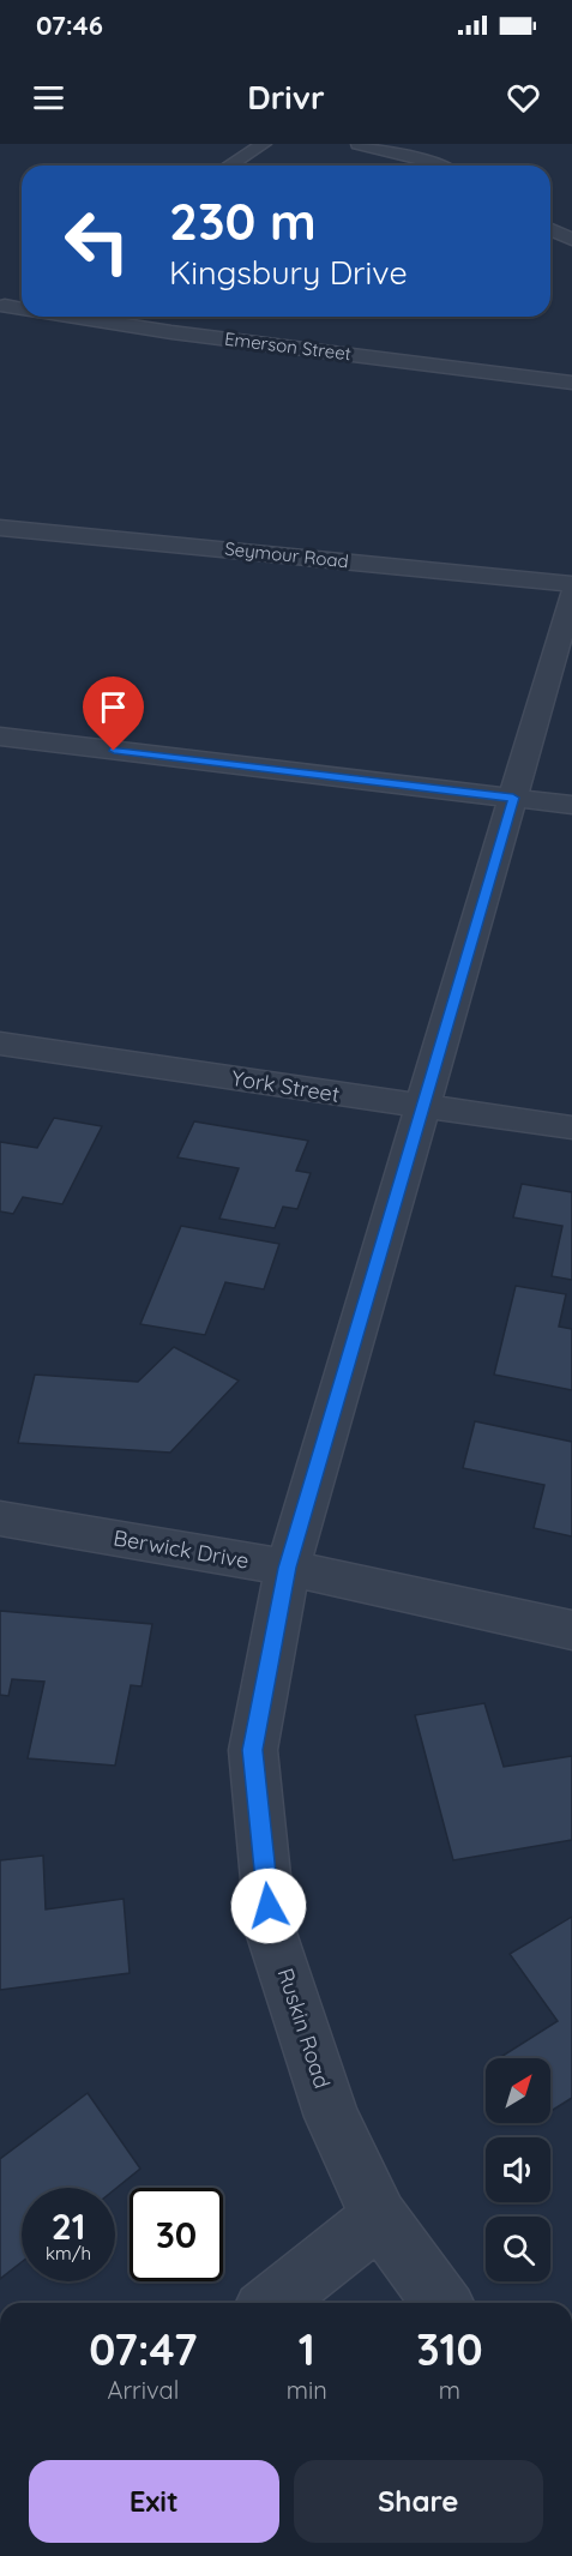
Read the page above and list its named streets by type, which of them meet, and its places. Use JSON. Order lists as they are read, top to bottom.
{
  "streets": {
    "street": [
      "Emerson Street",
      "Seymour Road",
      "York Street",
      "Berwick Drive",
      "Ruskin Road"
    ]
  },
  "crossings": [
    ["York Street", "Ruskin Road"],
    ["Berwick Drive", "Ruskin Road"]
  ],
  "north": "top right",
  "page": {
    "status": "07:46",
    "header": "Drivr",
    "turn": ["230 m", "Kingsbury Drive"],
    "speed": "21 km/h",
    "limit": "30",
    "eta": [
      "07:47",
      "Arrival",
      "1",
      "min",
      "310",
      "m"
    ],
    "buttons": ["Exit", "Share"]
  }
}
